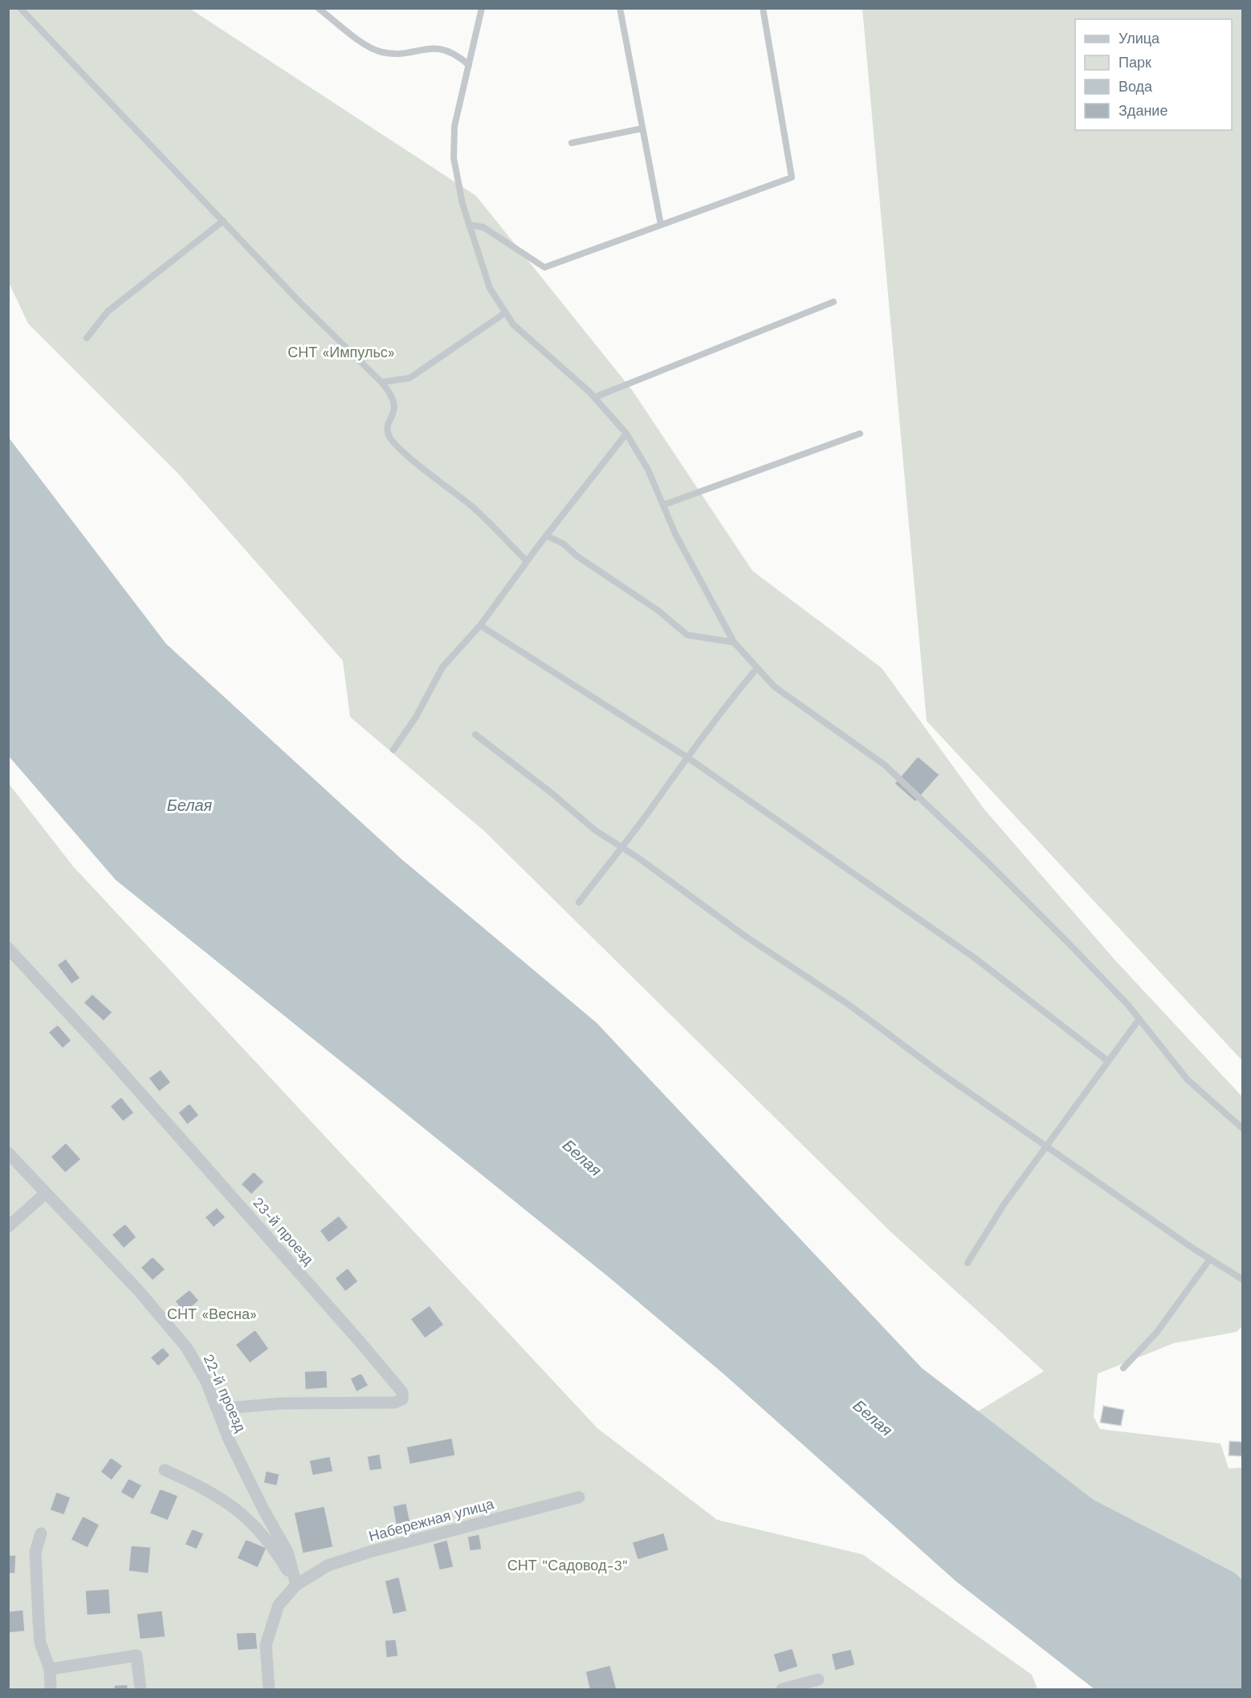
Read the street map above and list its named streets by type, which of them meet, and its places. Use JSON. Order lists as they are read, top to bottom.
{
  "streets": {
    "street": ["23-й проезд", "22-й проезд", "Набережная улица"]
  },
  "crossings": [
    ["23-й проезд", "22-й проезд"],
    ["22-й проезд", "Набережная улица"]
  ],
  "water": ["Белая"],
  "parks": ["СНТ «Импульс»", "СНТ «Весна»", "СНТ \"Садовод-3\""],
  "legend": [
    "Улица",
    "Парк",
    "Вода",
    "Здание"
  ]
}
